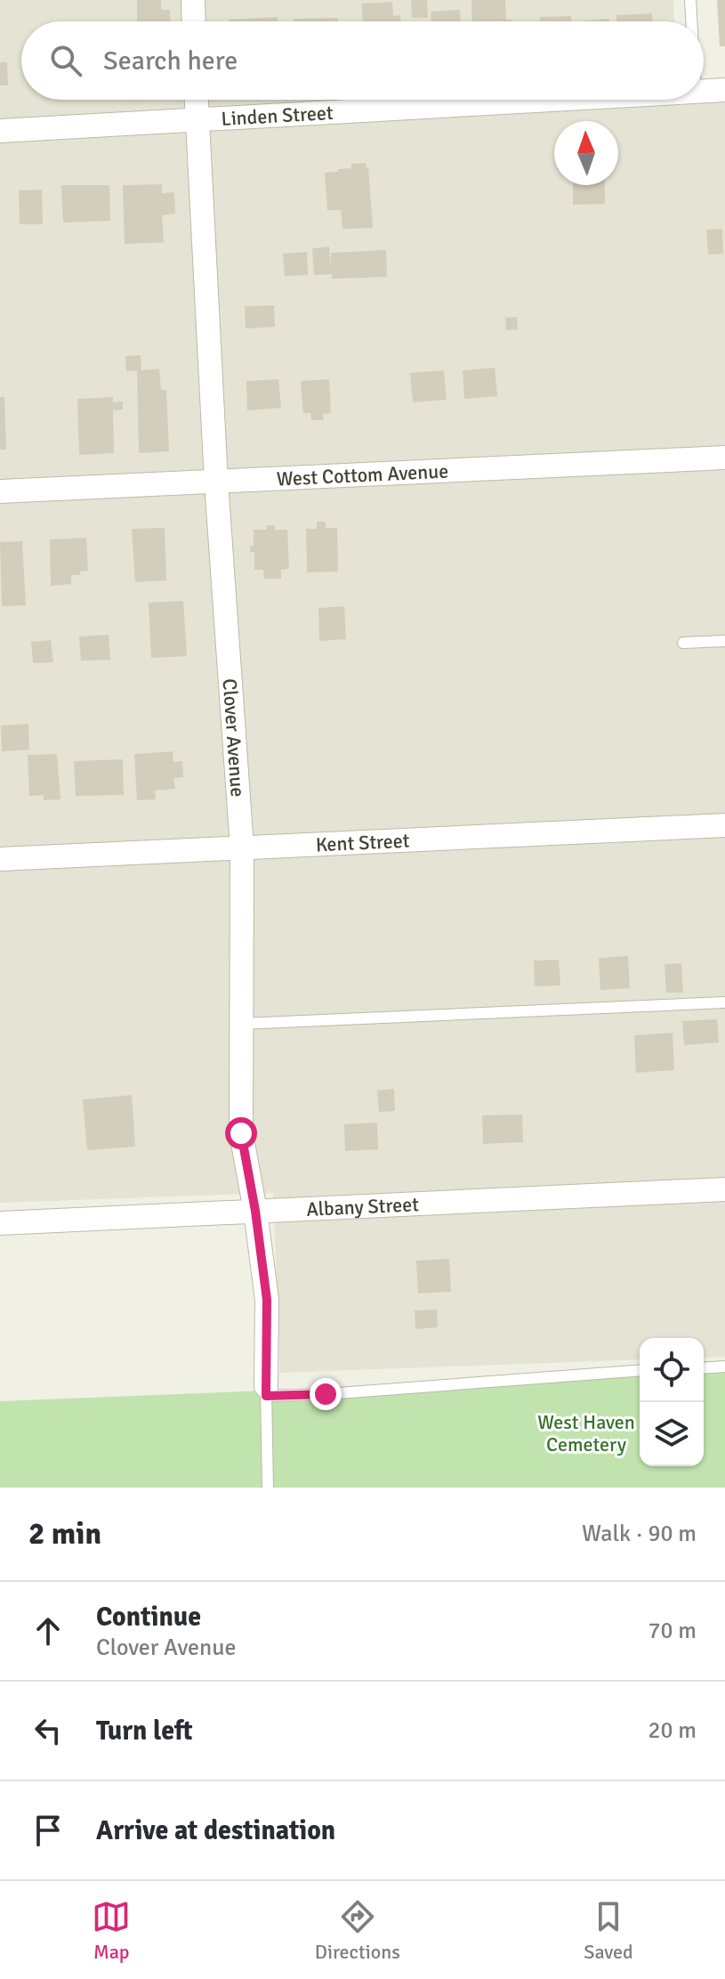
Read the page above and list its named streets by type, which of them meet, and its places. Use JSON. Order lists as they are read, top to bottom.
{
  "streets": {
    "street": [
      "Linden Street",
      "West Cottom Avenue",
      "Clover Avenue",
      "Kent Street",
      "Albany Street"
    ]
  },
  "crossings": [
    ["Linden Street", "Clover Avenue"],
    ["West Cottom Avenue", "Clover Avenue"],
    ["Clover Avenue", "Kent Street"],
    ["Clover Avenue", "Albany Street"]
  ],
  "parks": ["West Haven Cemetery"],
  "north": "top",
  "page": {
    "search": "Search here",
    "heading": ["2 min", "Walk · 90 m"],
    "list": [
      ["Continue", "Clover Avenue", "70 m"],
      ["Turn left", "20 m"],
      "Arrive at destination"
    ],
    "nav": ["Map", "Directions", "Saved"]
  }
}
